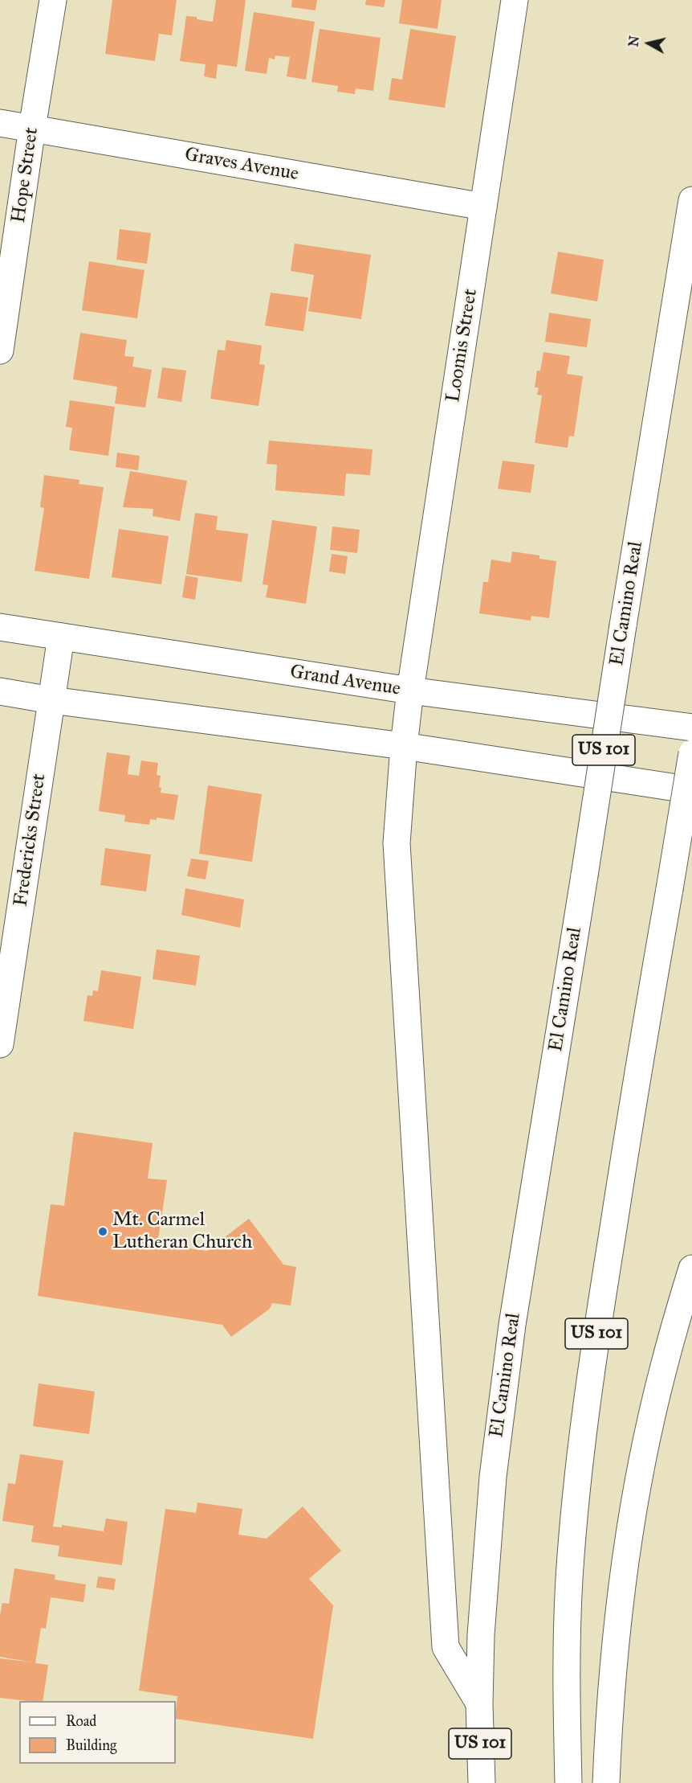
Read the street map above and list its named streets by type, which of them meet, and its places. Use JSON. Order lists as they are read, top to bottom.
{
  "streets": {
    "main road": [
      "Graves Avenue",
      "Hope Street",
      "Loomis Street",
      "El Camino Real",
      "Grand Avenue",
      "US 101",
      "Fredericks Street"
    ]
  },
  "crossings": [
    ["Graves Avenue", "Hope Street"],
    ["Graves Avenue", "Loomis Street"],
    ["Loomis Street", "El Camino Real"],
    ["Loomis Street", "Grand Avenue"],
    ["Grand Avenue", "Fredericks Street"]
  ],
  "places": ["Mt. Carmel Lutheran Church"],
  "legend": ["Road", "Building"],
  "north": "left"
}
